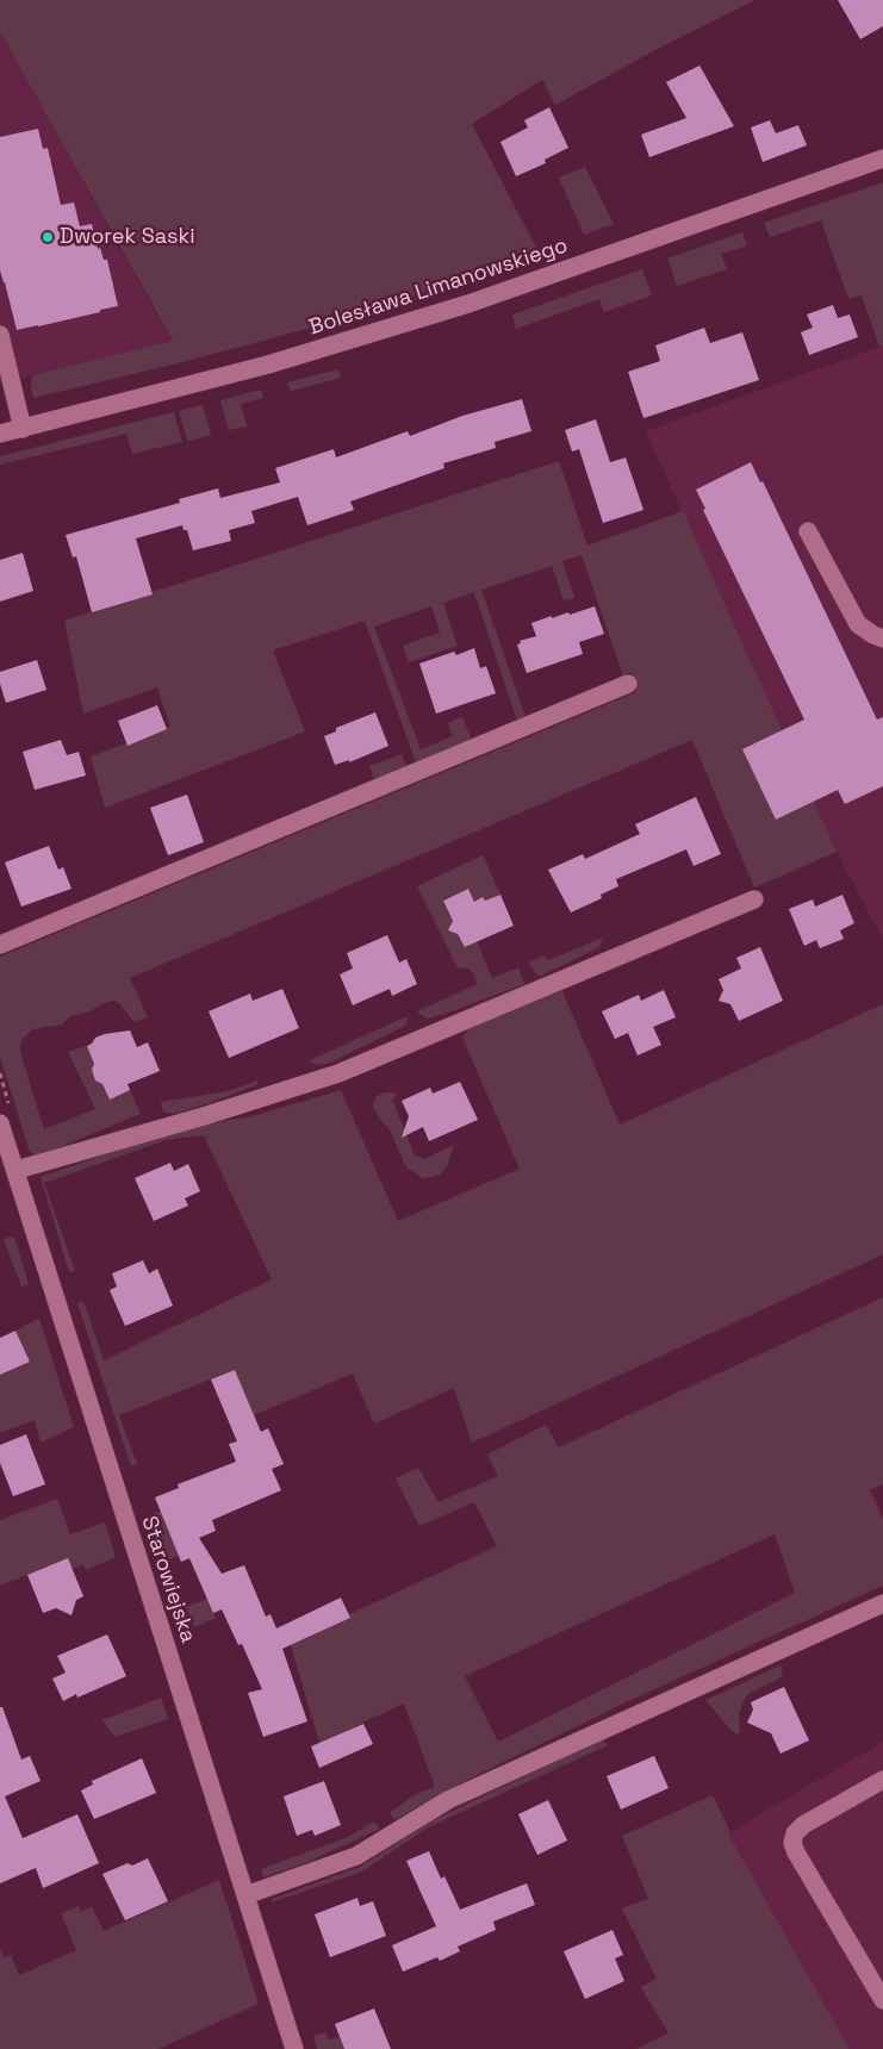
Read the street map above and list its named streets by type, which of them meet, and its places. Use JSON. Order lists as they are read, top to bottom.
{
  "streets": {
    "street": ["Bolesława Limanowskiego", "Starowiejska"]
  },
  "places": ["Dworek Saski"]
}
